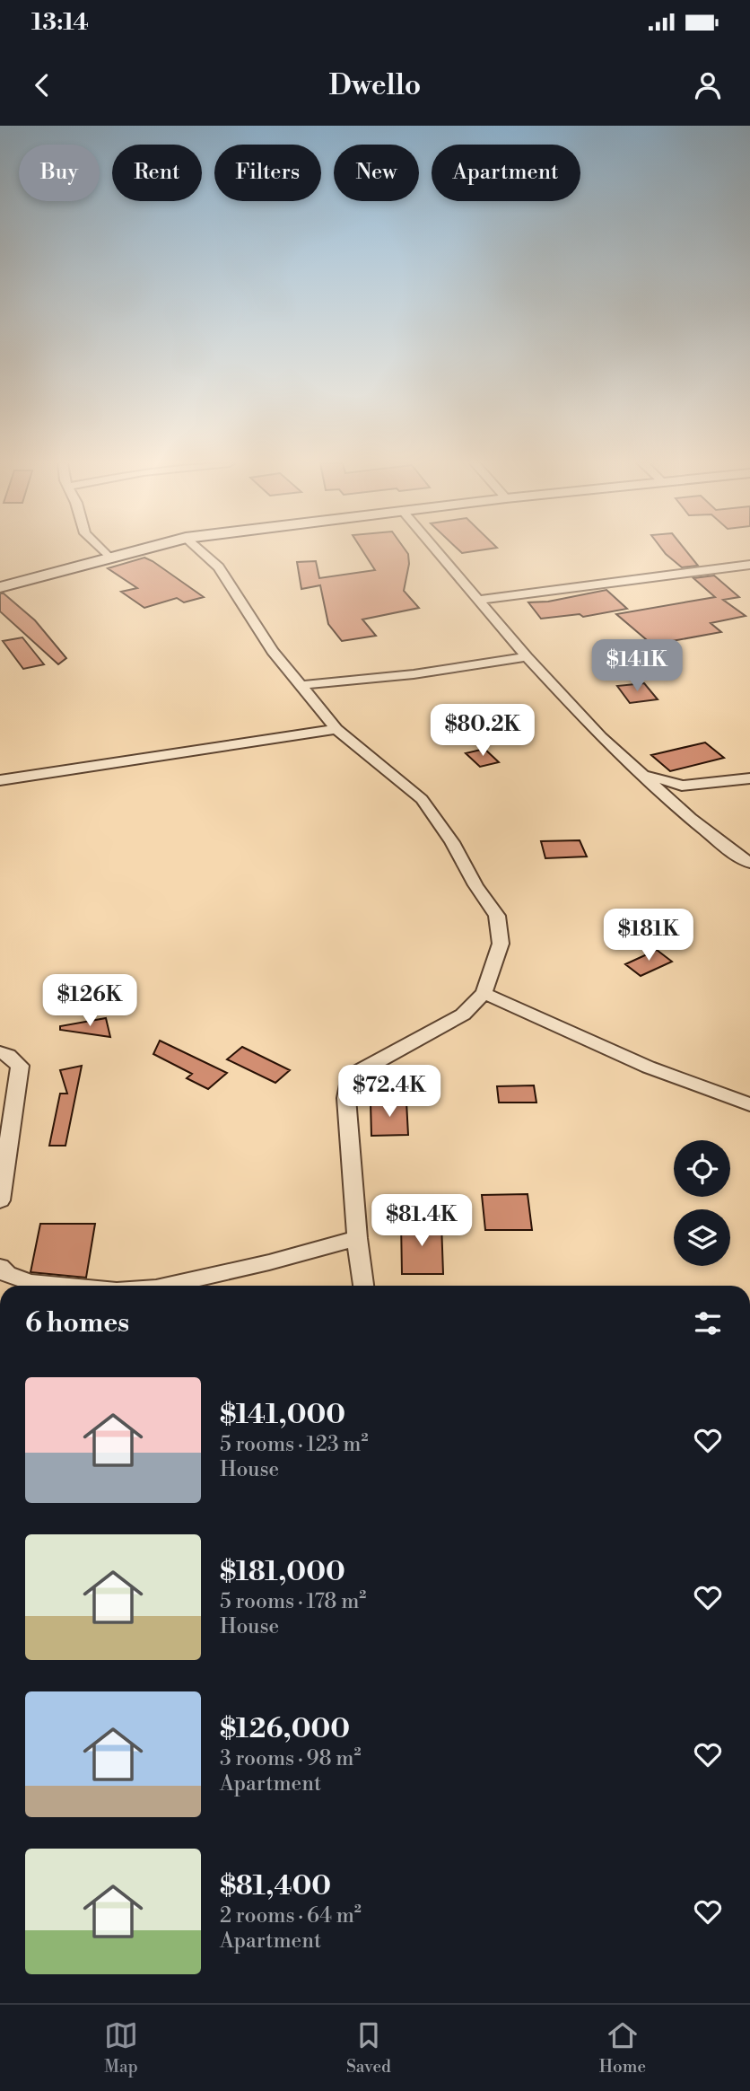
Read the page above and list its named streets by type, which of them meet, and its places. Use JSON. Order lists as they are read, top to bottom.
{
  "page": {
    "status": "13:14",
    "header": "Dwello",
    "chip": [
      "Buy",
      "Rent",
      "Filters",
      "New",
      "Apartment"
    ],
    "price": [
      "$141K",
      "$80.2K",
      "$181K",
      "$126K",
      "$72.4K",
      "$81.4K"
    ],
    "heading": "6 homes",
    "list": [
      {
        "name": "$141,000",
        "note": "5 rooms · 123 m² · House"
      },
      {
        "name": "$181,000",
        "note": "5 rooms · 178 m² · House"
      },
      {
        "name": "$126,000",
        "note": "3 rooms · 98 m² · Apartment"
      },
      {
        "name": "$81,400",
        "note": "2 rooms · 64 m² · Apartment"
      }
    ],
    "tabs": ["Map", "Saved", "Home"]
  }
}
